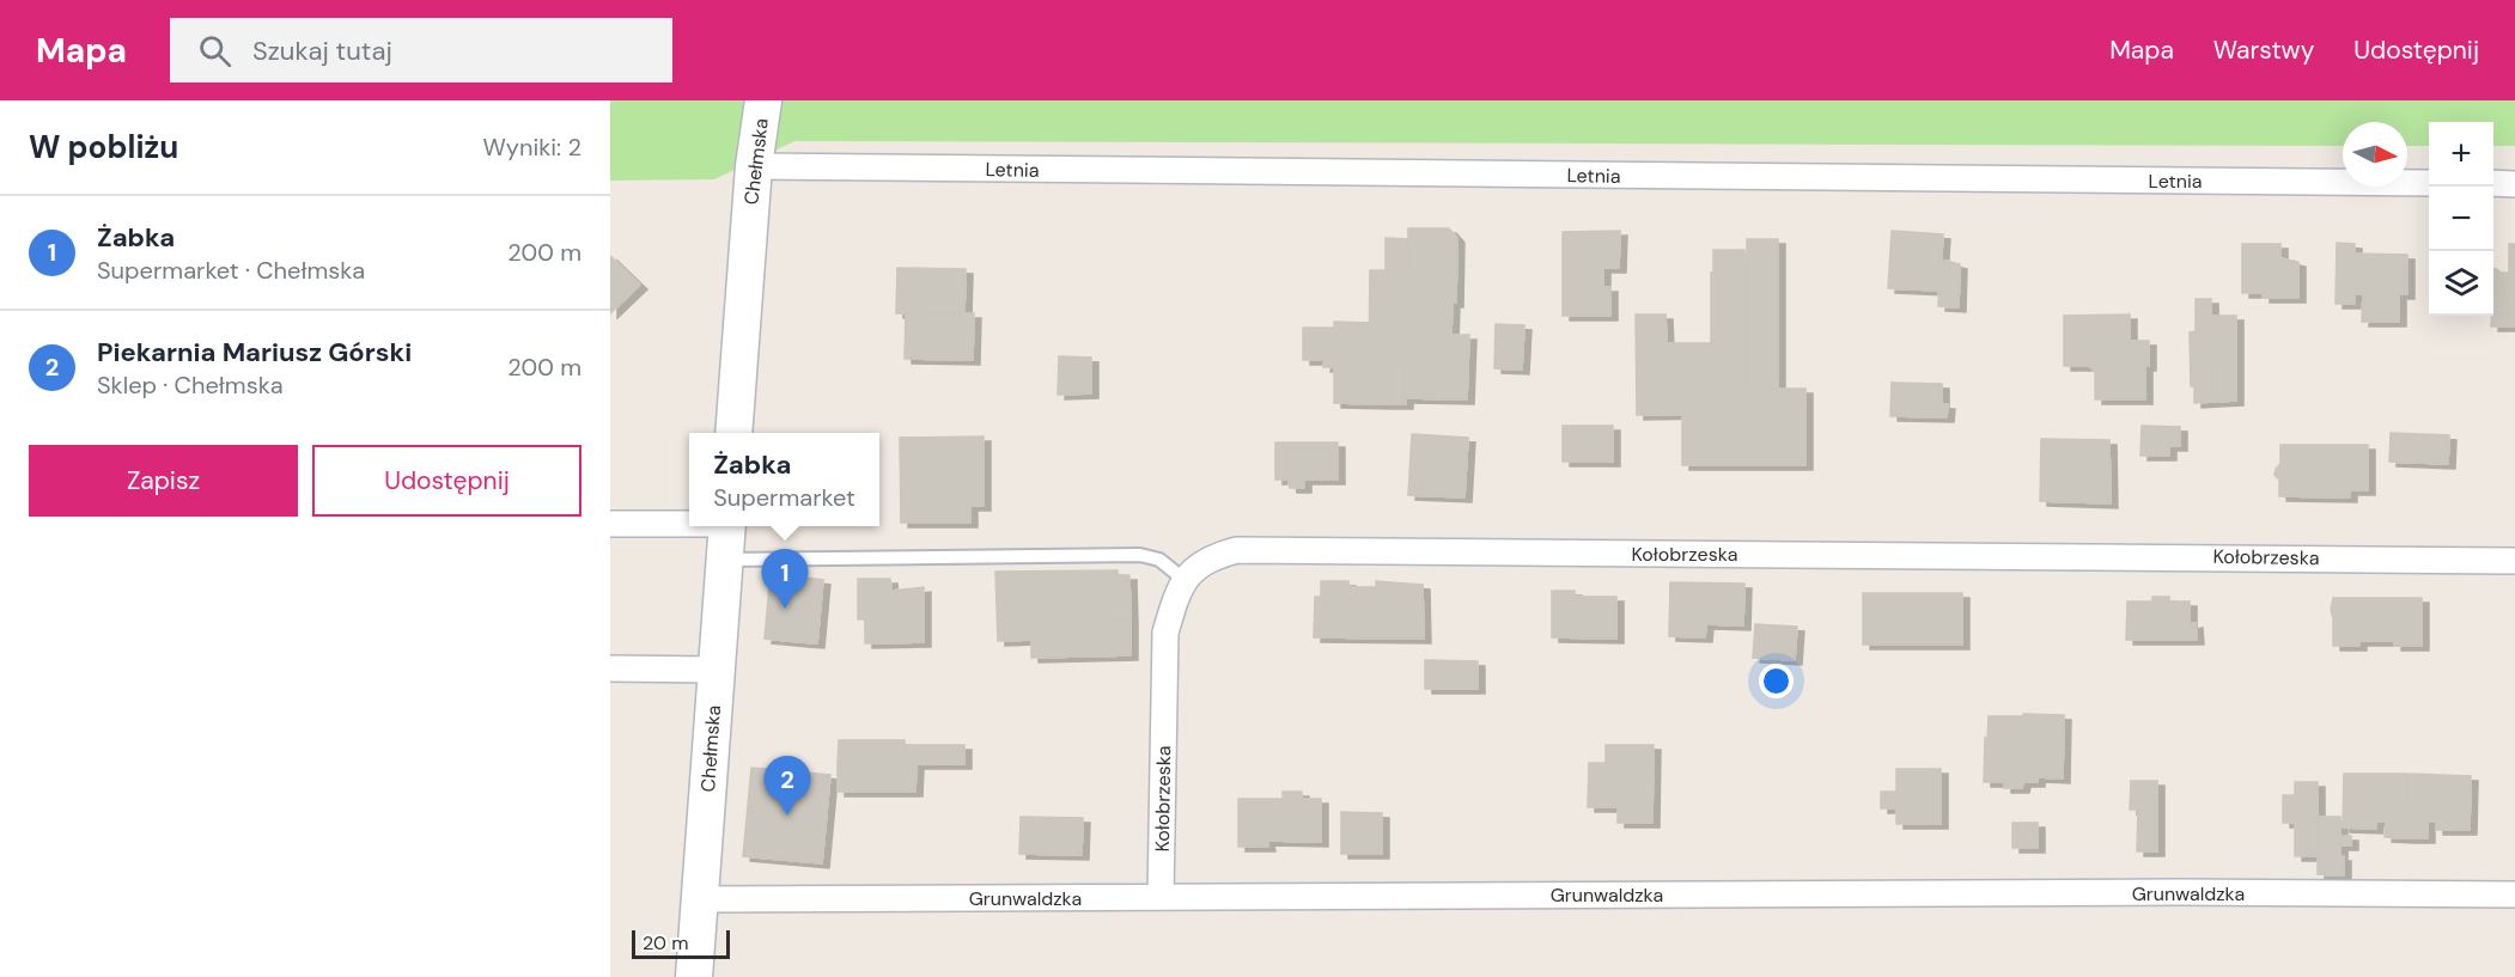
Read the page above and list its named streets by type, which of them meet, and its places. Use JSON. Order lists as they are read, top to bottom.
{
  "streets": {
    "street": [
      "Chełmska",
      "Letnia",
      "Kołobrzeska",
      "Grunwaldzka"
    ]
  },
  "crossings": [
    ["Chełmska", "Letnia"],
    ["Chełmska", "Grunwaldzka"],
    ["Kołobrzeska", "Grunwaldzka"]
  ],
  "scale_bar": "20 m",
  "north": "right",
  "page": {
    "header": "Mapa",
    "search": "Szukaj tutaj",
    "nav": ["Mapa", "Warstwy", "Udostępnij"],
    "heading": ["W pobliżu", "Wyniki: 2"],
    "map_buttons": ["+", "−"],
    "list": [
      {
        "mark": "1",
        "name": "Żabka",
        "note": "Supermarket · Chełmska",
        "value": "200 m"
      },
      {
        "mark": "2",
        "name": "Piekarnia Mariusz Górski",
        "note": "Sklep · Chełmska",
        "value": "200 m"
      }
    ],
    "buttons": ["Zapisz", "Udostępnij"],
    "popup": ["Żabka", "Supermarket"],
    "pins": ["1", "2"],
    "scale": "20 m"
  }
}
